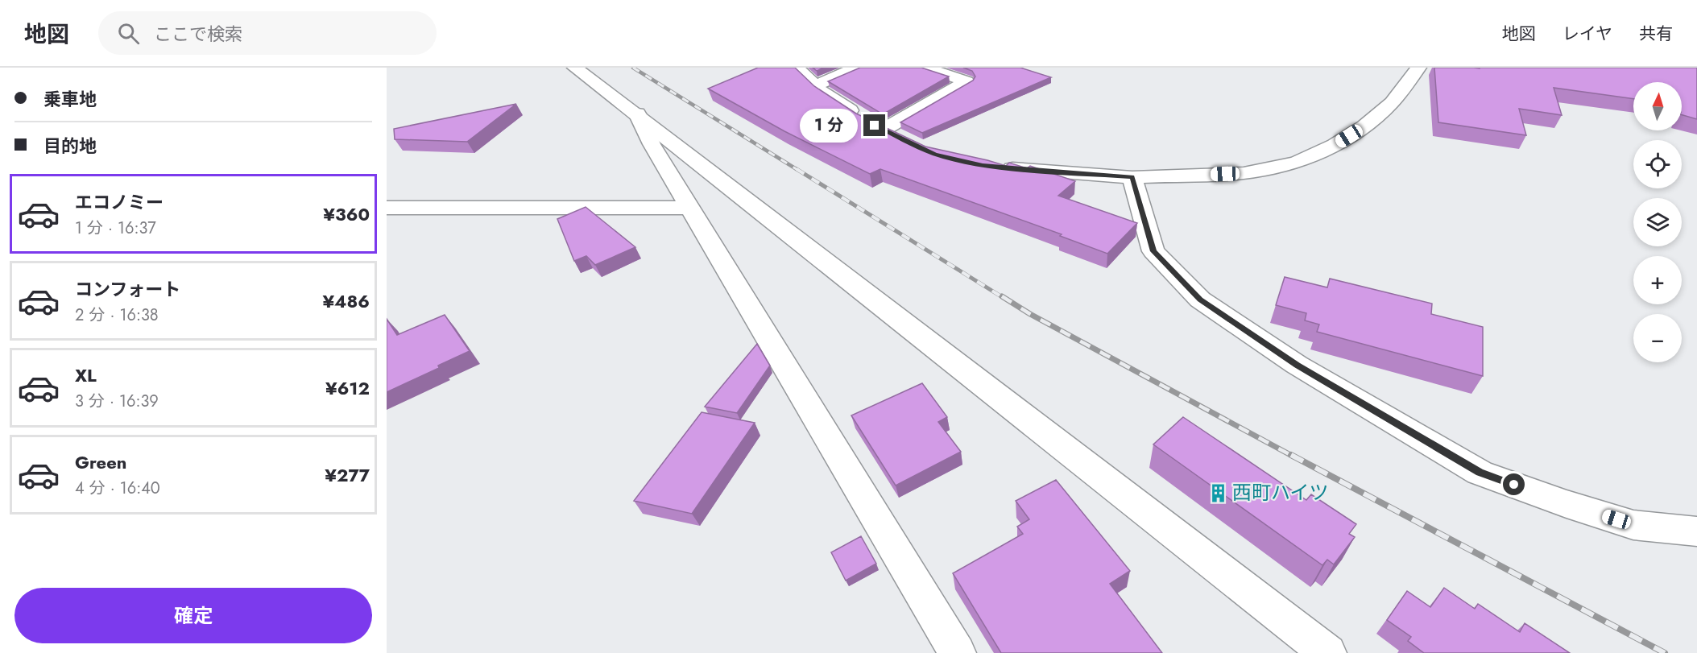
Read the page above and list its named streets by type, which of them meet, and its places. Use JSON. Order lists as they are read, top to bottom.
{
  "places": {
    "building": ["西町ハイツ"]
  },
  "north": "top",
  "page": {
    "header": "地図",
    "search": "ここで検索",
    "nav": ["地図", "レイヤ", "共有"],
    "banner": ["乗車地", "目的地"],
    "map_buttons": ["+", "−"],
    "bubble": "1 分",
    "list": [
      {
        "name": "エコノミー",
        "note": "1 分 · 16:37",
        "value": "¥360"
      },
      {
        "name": "コンフォート",
        "note": "2 分 · 16:38",
        "value": "¥486"
      },
      {
        "name": "XL",
        "note": "3 分 · 16:39",
        "value": "¥612"
      },
      {
        "name": "Green",
        "note": "4 分 · 16:40",
        "value": "¥277"
      }
    ],
    "buttons": "確定"
  }
}
